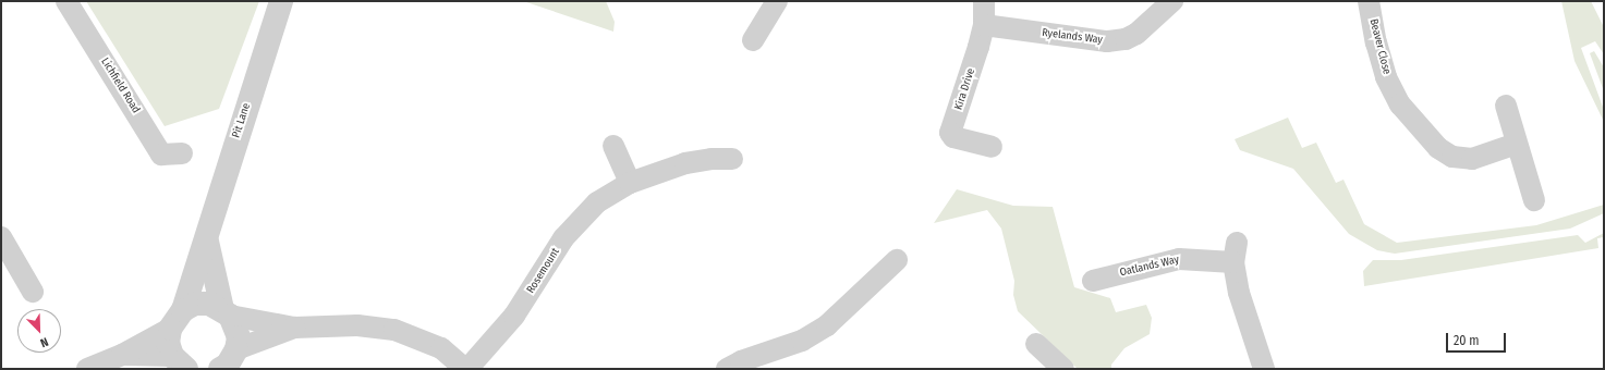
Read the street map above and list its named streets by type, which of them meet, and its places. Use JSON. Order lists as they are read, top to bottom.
{
  "streets": {
    "street": [
      "Ryelands Way",
      "Beaver Close",
      "Lichfield Road",
      "Kira Drive",
      "Pit Lane",
      "Oatlands Way",
      "Rosemount"
    ]
  },
  "crossings": [
    ["Ryelands Way", "Kira Drive"]
  ],
  "scale_bar": "20 m",
  "north": "bottom right"
}
